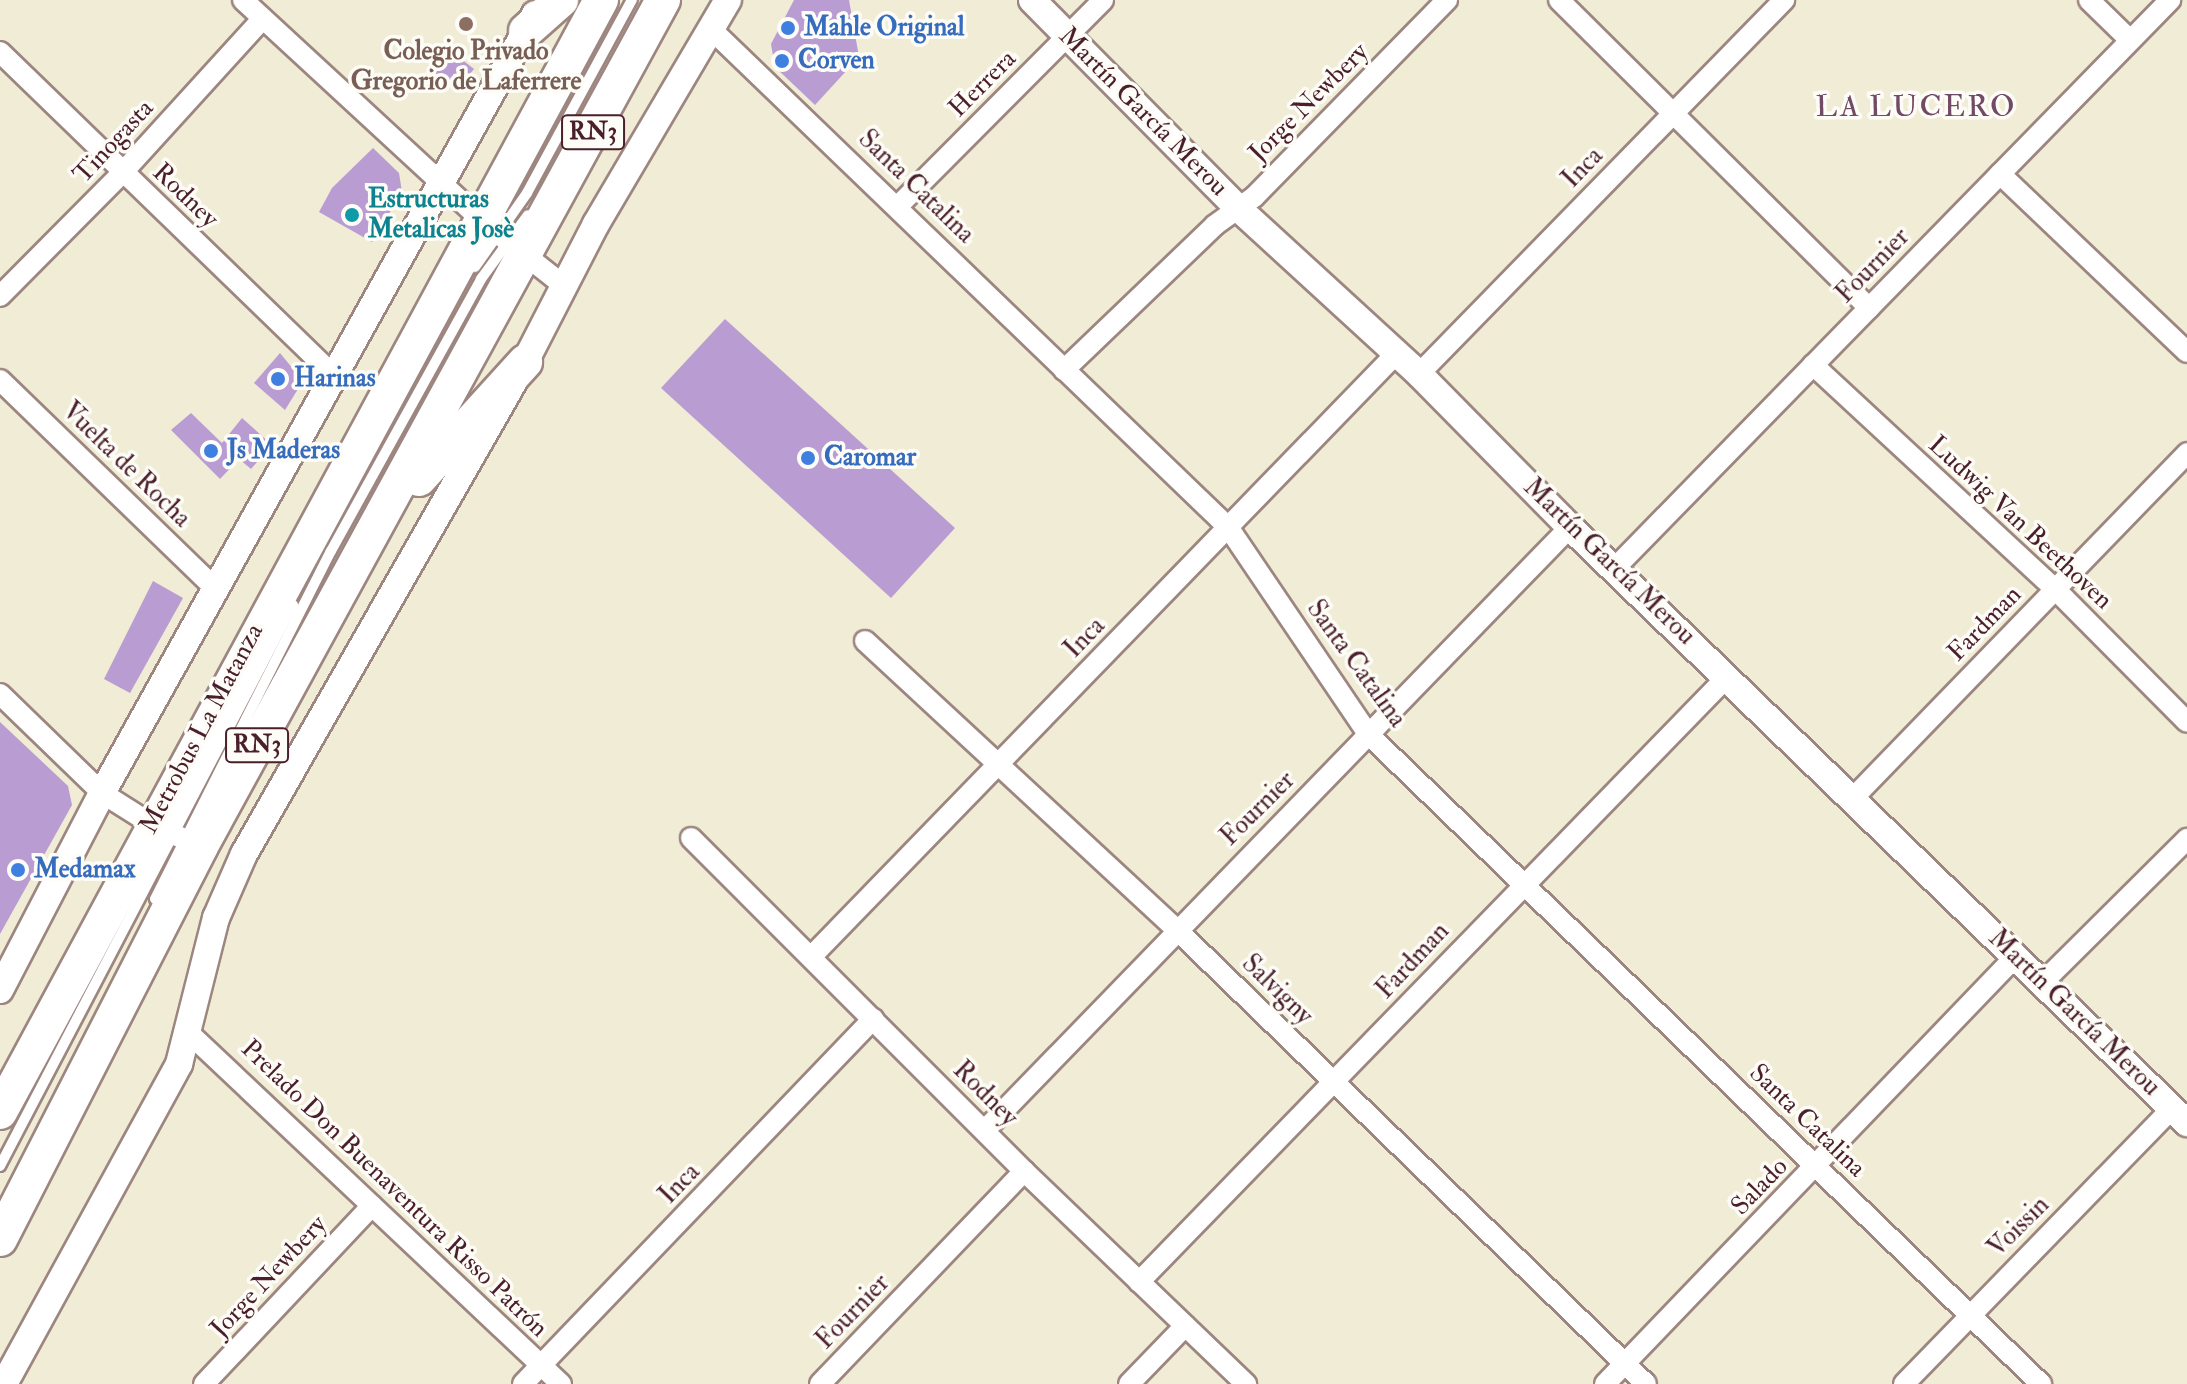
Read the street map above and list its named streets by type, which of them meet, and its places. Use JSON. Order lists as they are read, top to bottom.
{
  "streets": {
    "highway": ["RN3"],
    "street": [
      "Herrera",
      "Jorge Newbery",
      "Martín García Merou",
      "Tinogasta",
      "Inca",
      "Santa Catalina",
      "Rodney",
      "Fournier",
      "Vuelta de Rocha",
      "Ludwig Van Beethoven",
      "Fardman",
      "Salvigny",
      "Salado",
      "Prelado Don Buenaventura Risso Patrón",
      "Voissin"
    ],
    "lane": ["Metrobus La Matanza"]
  },
  "crossings": [
    ["Herrera", "Martín García Merou"],
    ["Herrera", "Santa Catalina"],
    ["Jorge Newbery", "Martín García Merou"],
    ["Jorge Newbery", "Santa Catalina"],
    ["Jorge Newbery", "Prelado Don Buenaventura Risso Patrón"],
    ["Martín García Merou", "Inca"],
    ["Martín García Merou", "Fournier"],
    ["Martín García Merou", "Fardman"],
    ["Martín García Merou", "Salado"],
    ["Martín García Merou", "Voissin"],
    ["RN3", "Metrobus La Matanza"],
    ["Tinogasta", "Rodney"],
    ["Inca", "Santa Catalina"],
    ["Inca", "Rodney"],
    ["Inca", "Salvigny"],
    ["Inca", "Prelado Don Buenaventura Risso Patrón"],
    ["Santa Catalina", "Fournier"],
    ["Santa Catalina", "Fardman"],
    ["Santa Catalina", "Salado"],
    ["Santa Catalina", "Voissin"],
    ["Rodney", "Fournier"],
    ["Rodney", "Fardman"],
    ["Fournier", "Ludwig Van Beethoven"],
    ["Fournier", "Salvigny"],
    ["Ludwig Van Beethoven", "Fardman"],
    ["Fardman", "Salvigny"],
    ["Salvigny", "Salado"]
  ],
  "districts": ["LA LUCERO"],
  "places": [
    "Colegio Privado Gregorio de Laferrere",
    "Mahle Original",
    "Corven",
    "Estructuras Metalicas Josè",
    "Harinas",
    "Js Maderas",
    "Caromar",
    "Medamax"
  ]
}
